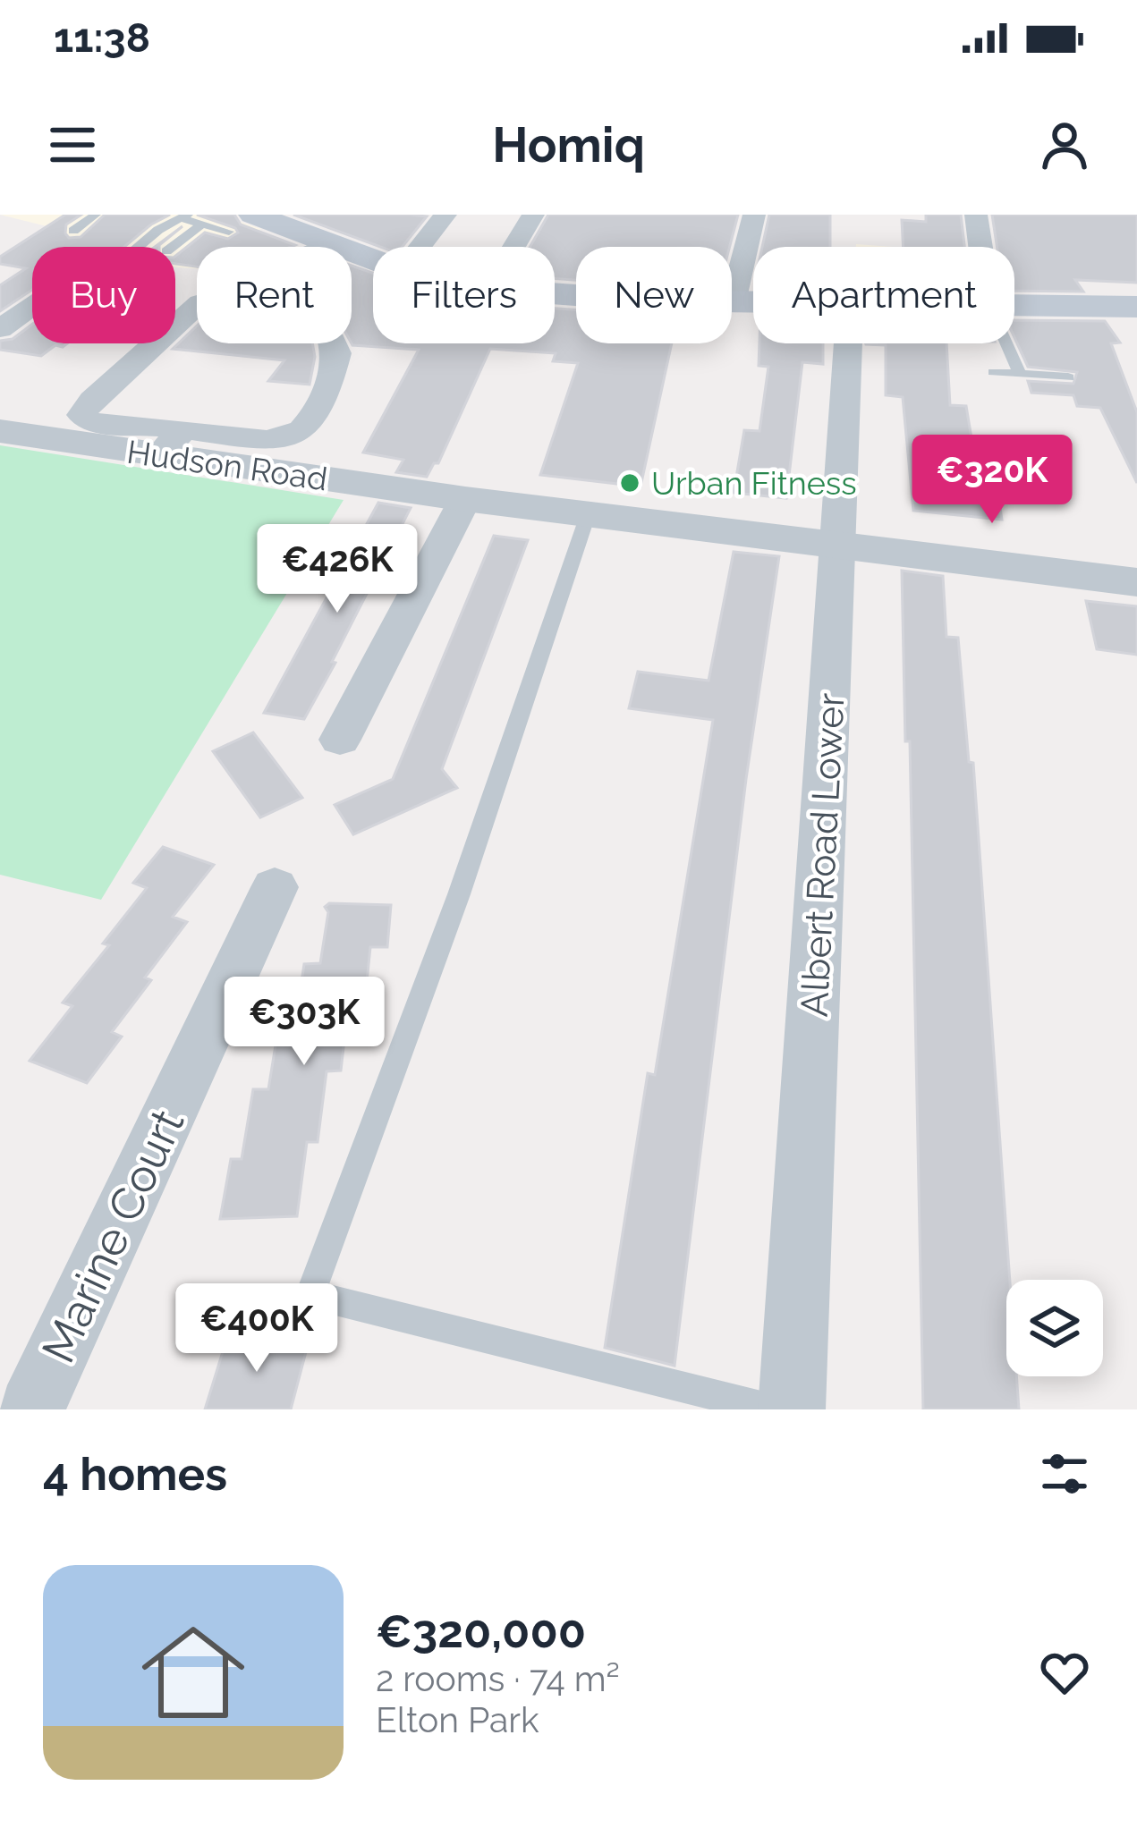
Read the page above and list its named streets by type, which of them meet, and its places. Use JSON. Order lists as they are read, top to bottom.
{
  "streets": {
    "street": ["Hudson Road", "Albert Road Lower", "Marine Court"]
  },
  "crossings": [
    ["Hudson Road", "Albert Road Lower"]
  ],
  "places": ["Urban Fitness"],
  "page": {
    "status": "11:38",
    "header": "Homiq",
    "chip": [
      "Buy",
      "Rent",
      "Filters",
      "New",
      "Apartment"
    ],
    "price": [
      "€320K",
      "€426K",
      "€303K",
      "€400K"
    ],
    "heading": "4 homes",
    "list": [
      {
        "name": "€320,000",
        "note": "2 rooms · 74 m² · Elton Park"
      }
    ]
  }
}
